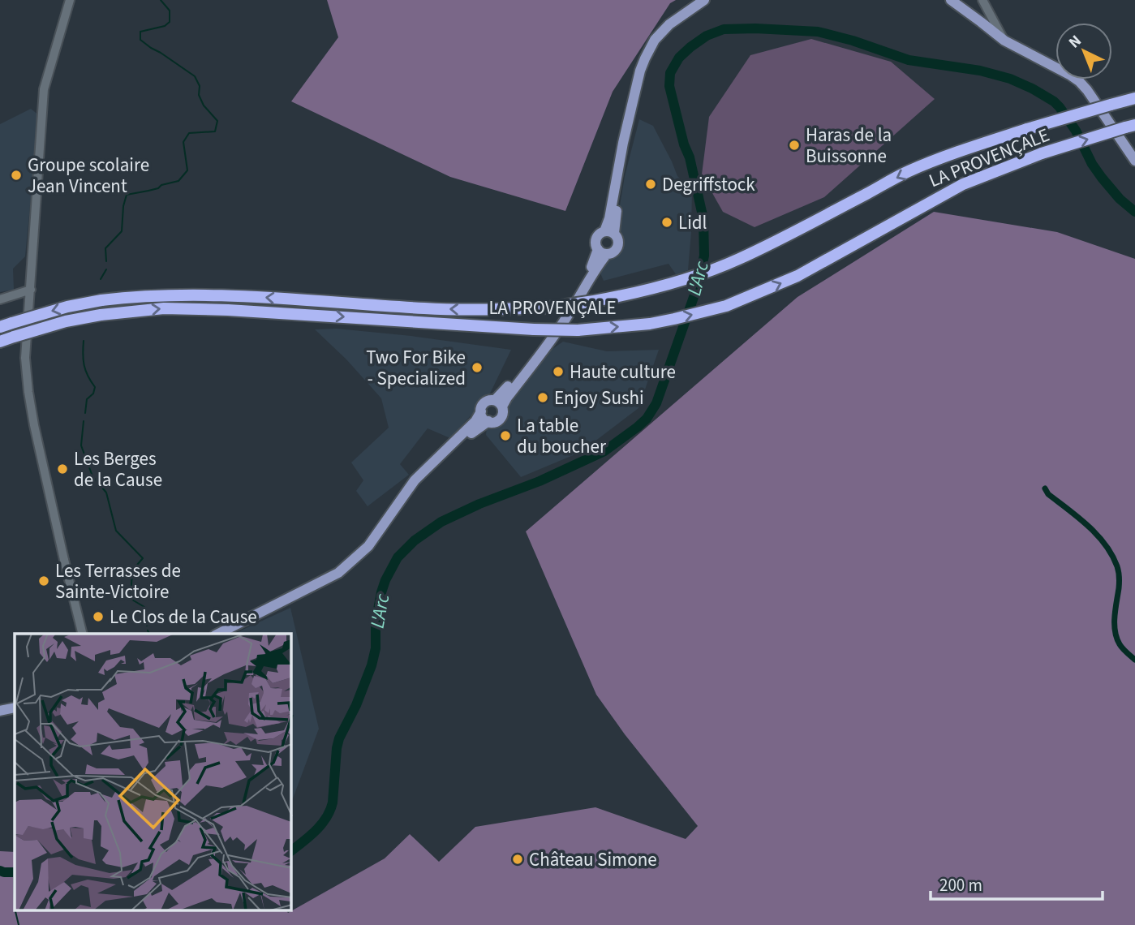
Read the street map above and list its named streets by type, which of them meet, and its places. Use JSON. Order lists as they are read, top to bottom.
{
  "streets": {
    "highway": ["LA PROVENÇALE"]
  },
  "water": ["L'Arc"],
  "places": [
    "Haras de la Buissonne",
    "Groupe scolaire Jean Vincent",
    "Degriffstock",
    "Lidl",
    "Two For Bike - Specialized",
    "Haute culture",
    "Enjoy Sushi",
    "La table du boucher",
    "Les Berges de la Cause",
    "Les Terrasses de Sainte-Victoire",
    "Le Clos de la Cause",
    "Château Simone"
  ],
  "scale_bar": "200 m",
  "north": "top left"
}
